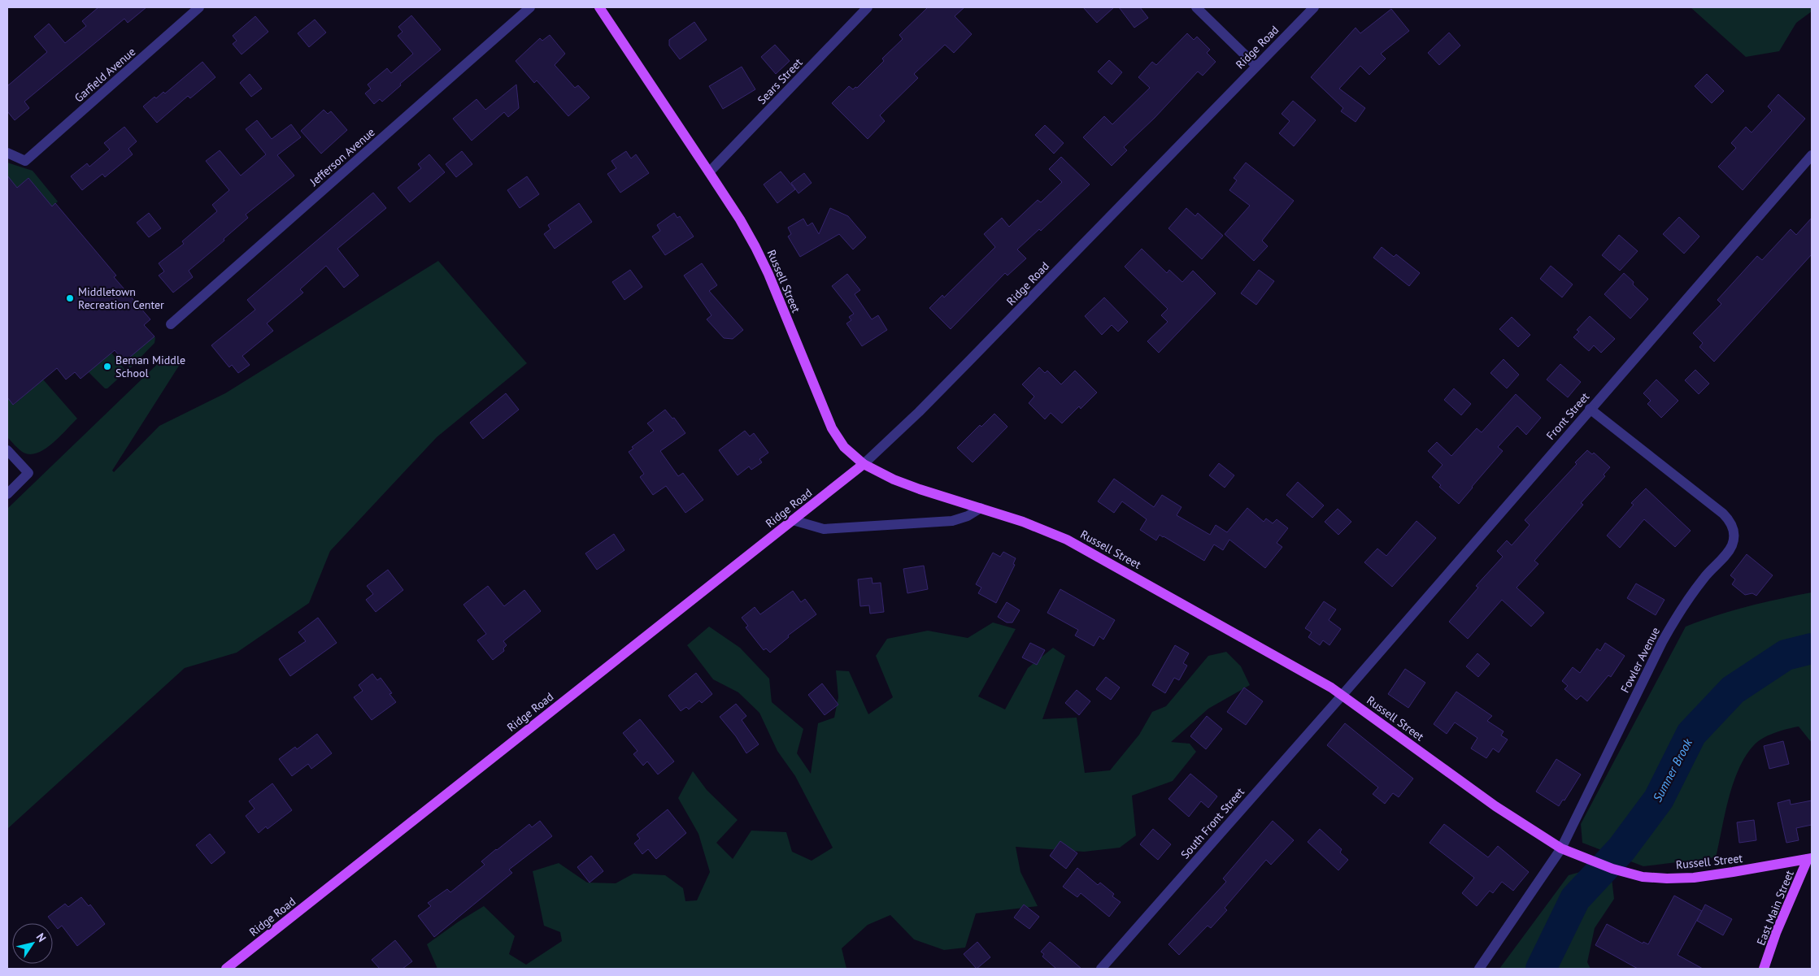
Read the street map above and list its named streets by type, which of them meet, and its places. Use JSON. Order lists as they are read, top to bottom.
{
  "streets": {
    "main road": ["Ridge Road", "Russell Street", "East Main Street"],
    "street": [
      "Garfield Avenue",
      "Sears Street",
      "Jefferson Avenue",
      "Front Street",
      "Fowler Avenue",
      "South Front Street"
    ]
  },
  "crossings": [
    ["Ridge Road", "Russell Street"],
    ["Sears Street", "Russell Street"],
    ["Russell Street", "Front Street"],
    ["Russell Street", "Fowler Avenue"],
    ["Russell Street", "South Front Street"],
    ["Russell Street", "East Main Street"],
    ["Front Street", "Fowler Avenue"],
    ["Front Street", "South Front Street"]
  ],
  "water": ["Sumner Brook"],
  "places": ["Middletown Recreation Center", "Beman Middle School"],
  "north": "top right"
}
